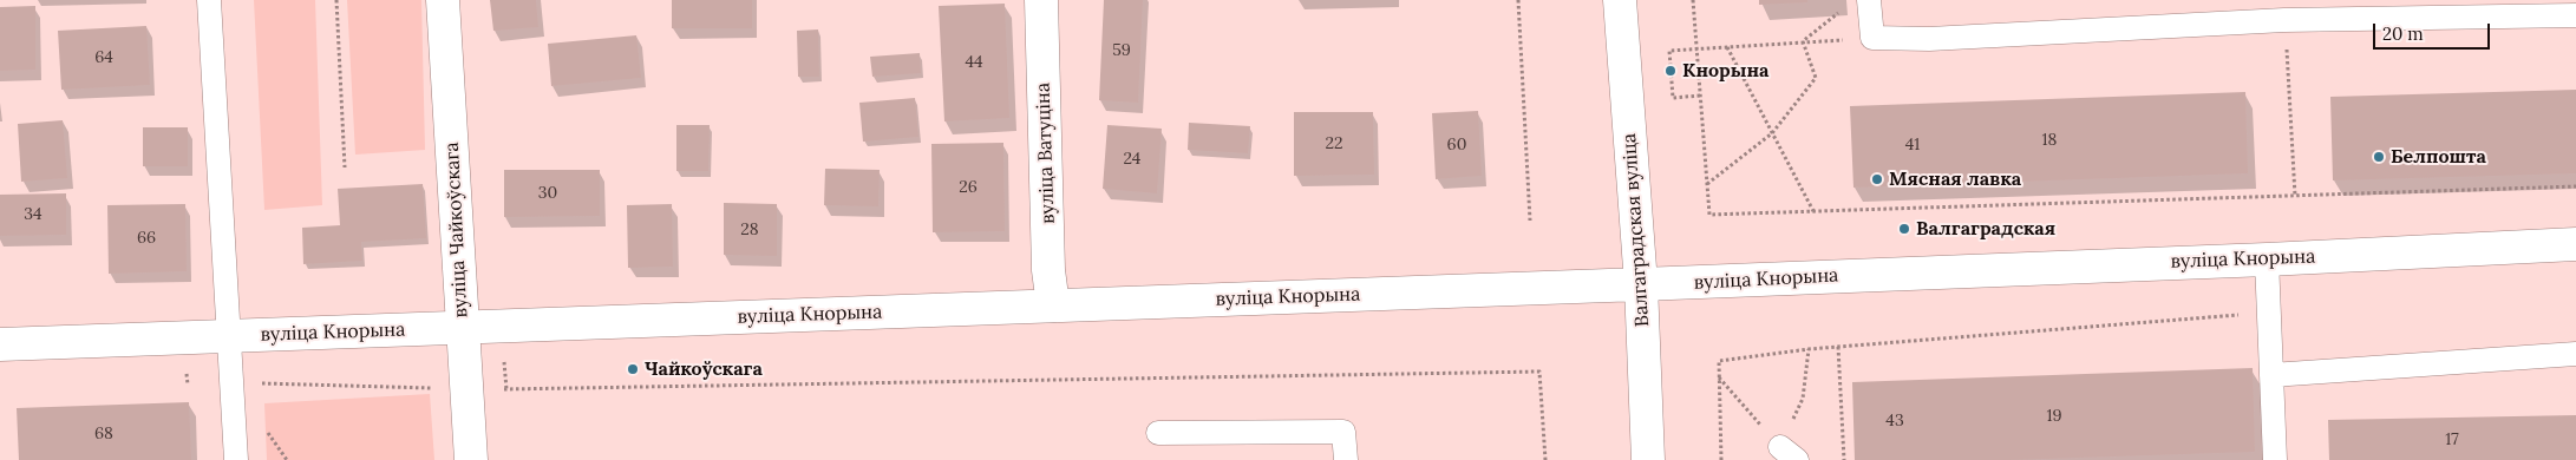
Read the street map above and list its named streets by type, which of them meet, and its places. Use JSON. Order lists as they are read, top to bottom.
{
  "streets": {
    "main road": [
      "вуліца Ватуціна",
      "вуліца Чайкоўскага",
      "Валгаградская вуліца",
      "вуліца Кнорына"
    ]
  },
  "crossings": [
    ["вуліца Ватуціна", "вуліца Кнорына"],
    ["вуліца Чайкоўскага", "вуліца Кнорына"],
    ["Валгаградская вуліца", "вуліца Кнорына"]
  ],
  "places": [
    "Кнорына",
    "Белпошта",
    "Мясная лавка",
    "Валгаградская",
    "Чайкоўскага"
  ],
  "house_numbers": [
    "59",
    "64",
    "44",
    "18",
    "22",
    "60",
    "41",
    "24",
    "26",
    "30",
    "34",
    "28",
    "66",
    "19",
    "43",
    "68",
    "17"
  ],
  "scale_bar": "20 m"
}
